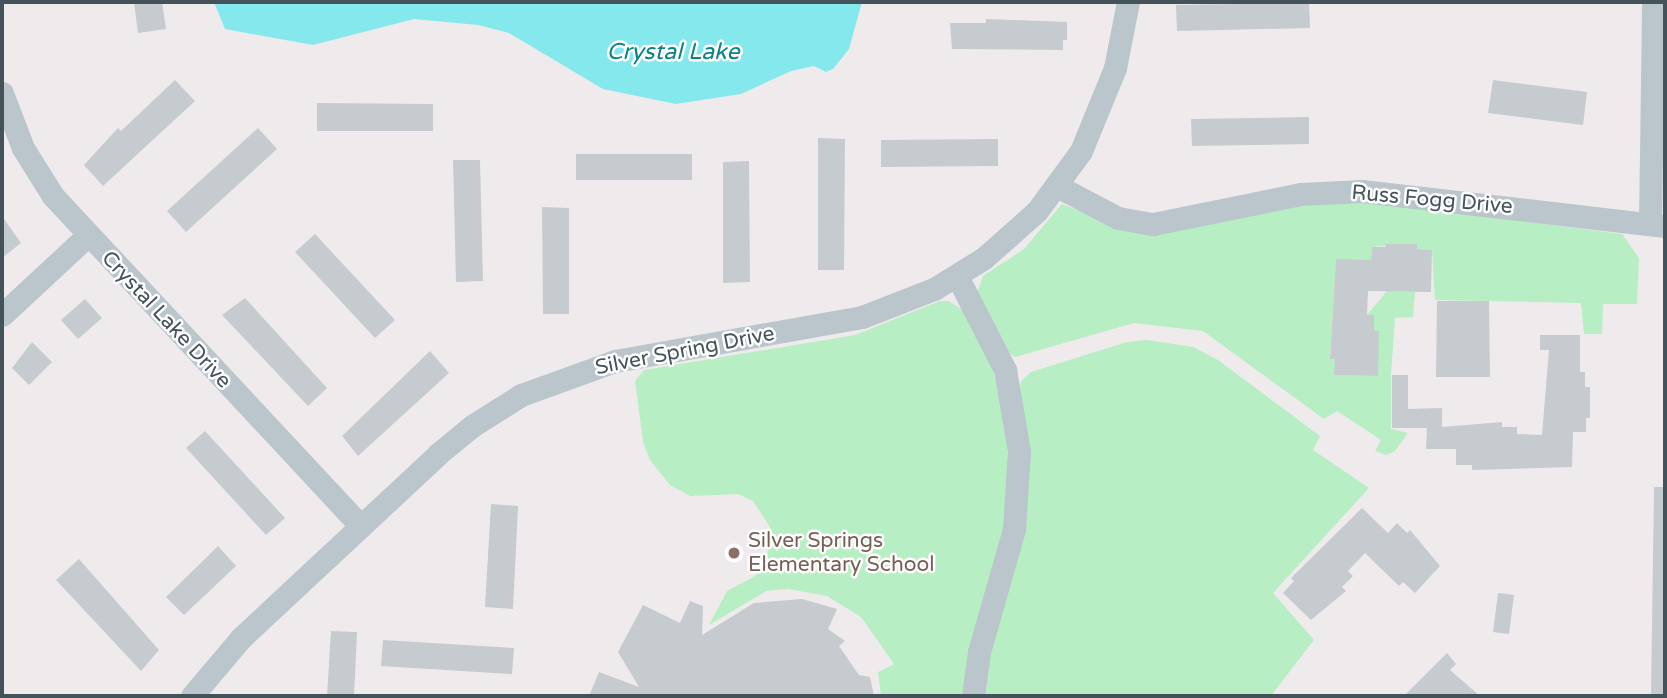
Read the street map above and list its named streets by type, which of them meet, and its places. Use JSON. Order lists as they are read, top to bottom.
{
  "streets": {
    "street": ["Russ Fogg Drive", "Crystal Lake Drive", "Silver Spring Drive"]
  },
  "crossings": [
    ["Russ Fogg Drive", "Silver Spring Drive"],
    ["Crystal Lake Drive", "Silver Spring Drive"]
  ],
  "water": ["Crystal Lake"],
  "places": ["Silver Springs Elementary School"]
}
